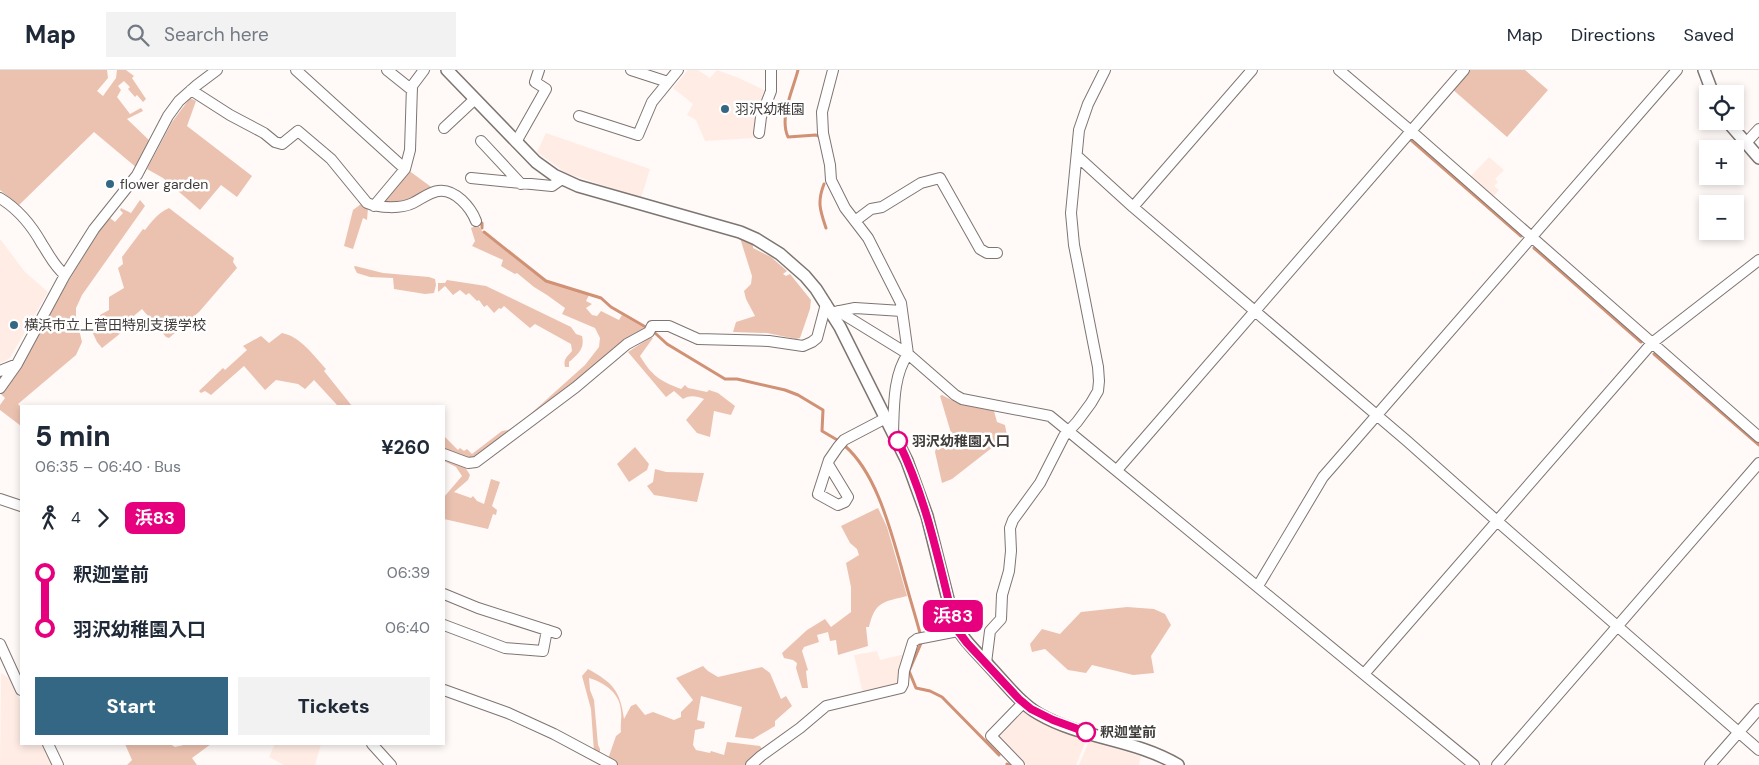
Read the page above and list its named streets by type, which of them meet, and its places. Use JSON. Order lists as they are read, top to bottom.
{
  "places": [
    "羽沢幼稚園",
    "flower garden",
    "横浜市立上菅田特別支援学校",
    "羽沢幼稚園入口",
    "釈迦堂前"
  ],
  "lines": ["bus line 浜83"],
  "page": {
    "header": "Map",
    "search": "Search here",
    "nav": ["Map", "Directions", "Saved"],
    "on_map": "浜83",
    "map_buttons": ["+", "−"],
    "heading": ["5 min", "06:35 – 06:40 · Bus", "¥260"],
    "legs": ["4", "浜83"],
    "list": [
      {
        "name": "釈迦堂前",
        "value": "06:39"
      },
      {
        "name": "羽沢幼稚園入口",
        "value": "06:40"
      }
    ],
    "buttons": ["Start", "Tickets"]
  }
}
